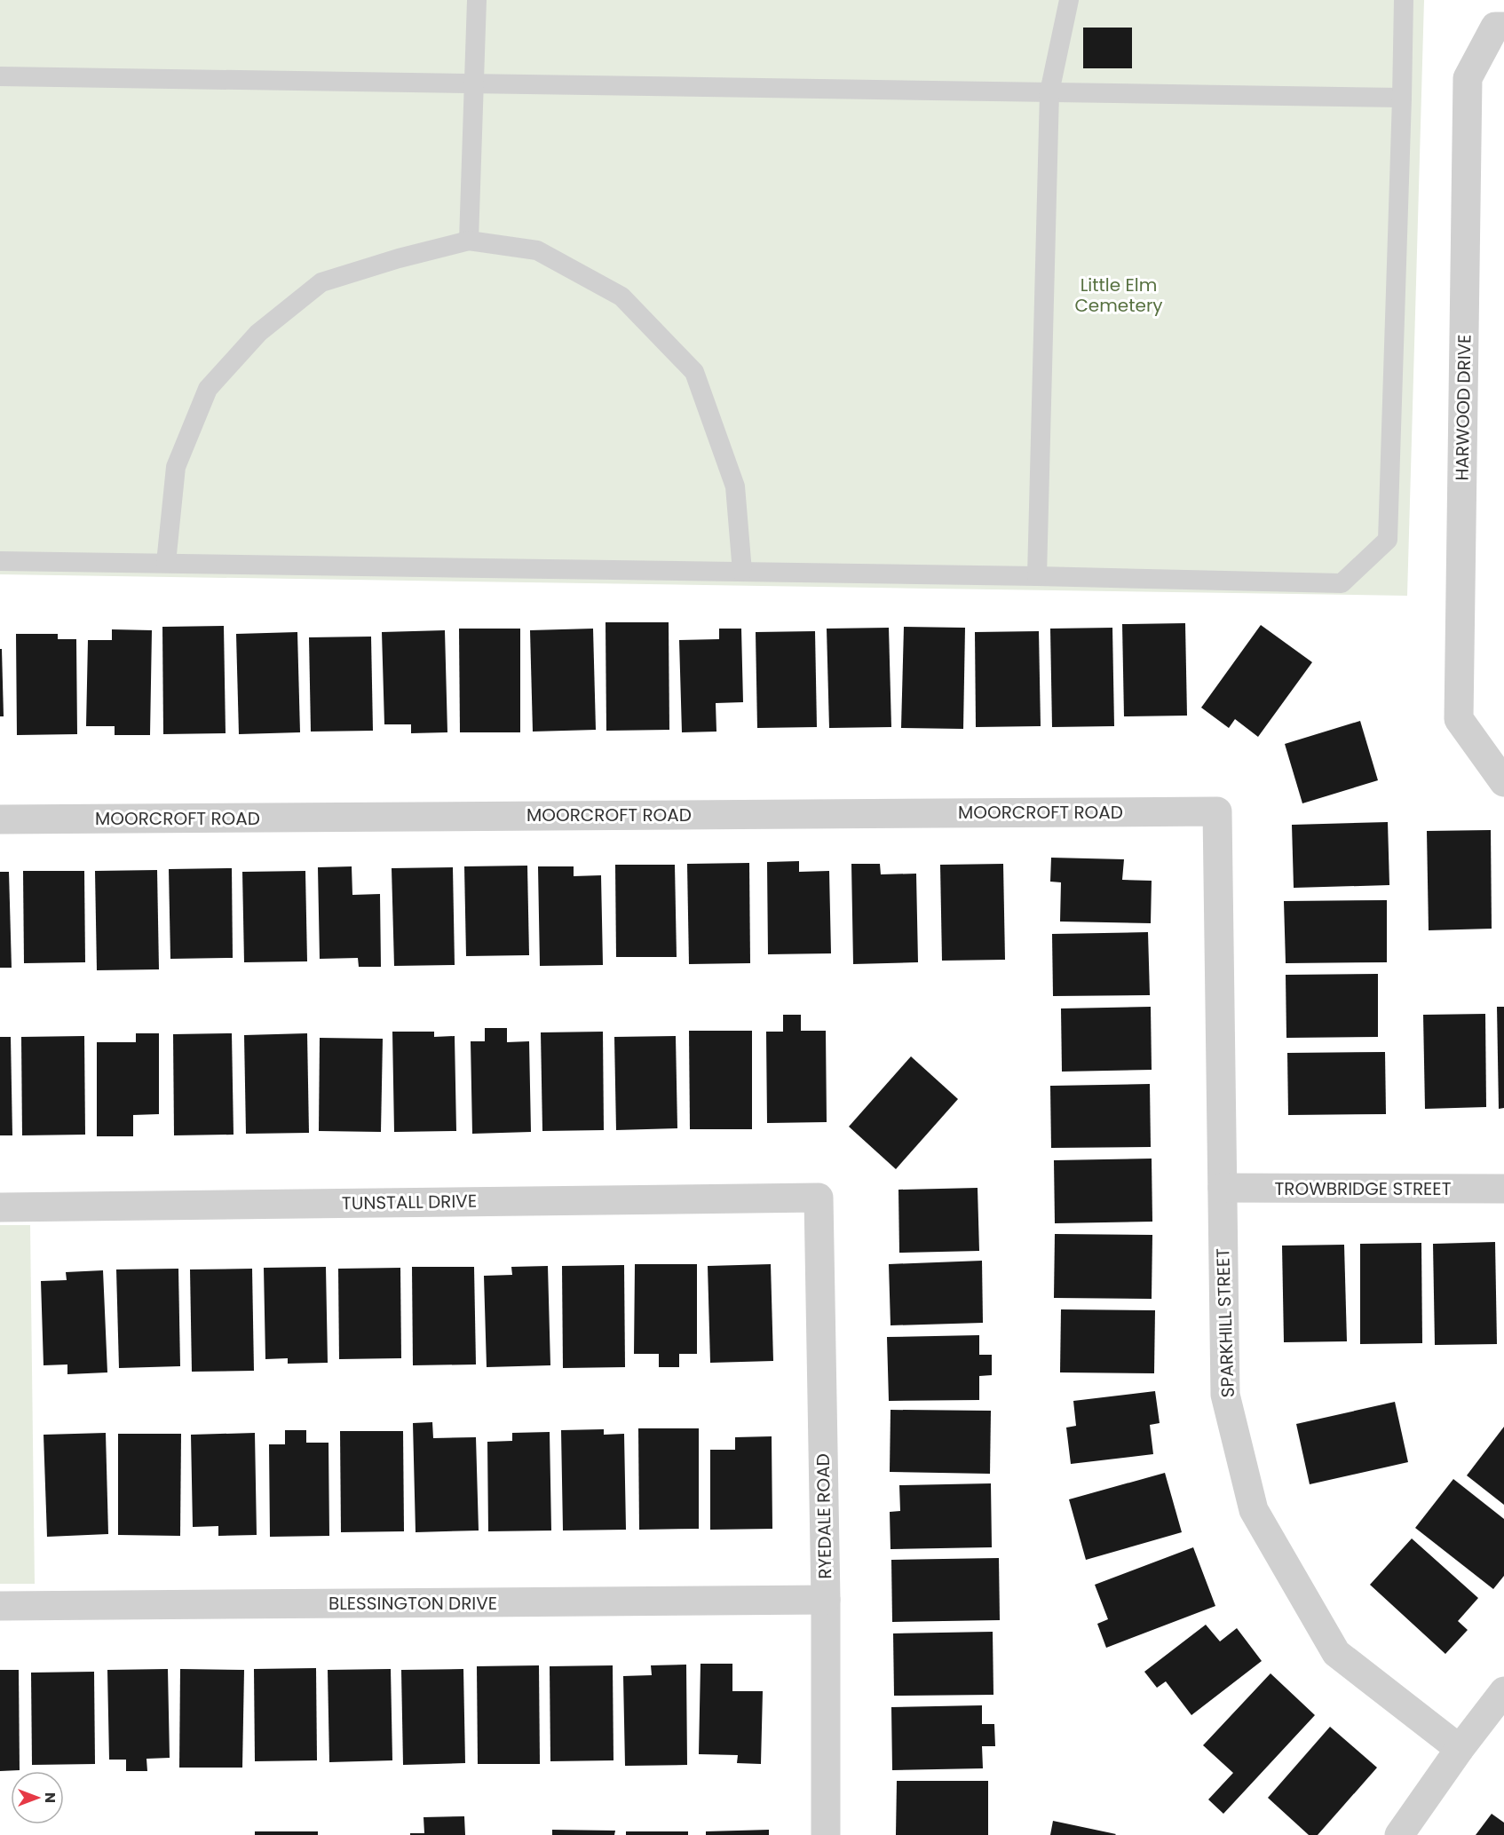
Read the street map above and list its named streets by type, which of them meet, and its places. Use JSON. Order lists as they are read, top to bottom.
{
  "streets": {
    "street": [
      "HARWOOD DRIVE",
      "MOORCROFT ROAD",
      "TROWBRIDGE STREET",
      "TUNSTALL DRIVE",
      "SPARKHILL STREET",
      "RYEDALE ROAD",
      "BLESSINGTON DRIVE"
    ]
  },
  "crossings": [
    ["MOORCROFT ROAD", "SPARKHILL STREET"],
    ["TROWBRIDGE STREET", "SPARKHILL STREET"],
    ["TUNSTALL DRIVE", "RYEDALE ROAD"],
    ["RYEDALE ROAD", "BLESSINGTON DRIVE"]
  ],
  "parks": ["Little Elm Cemetery"],
  "north": "right"
}
